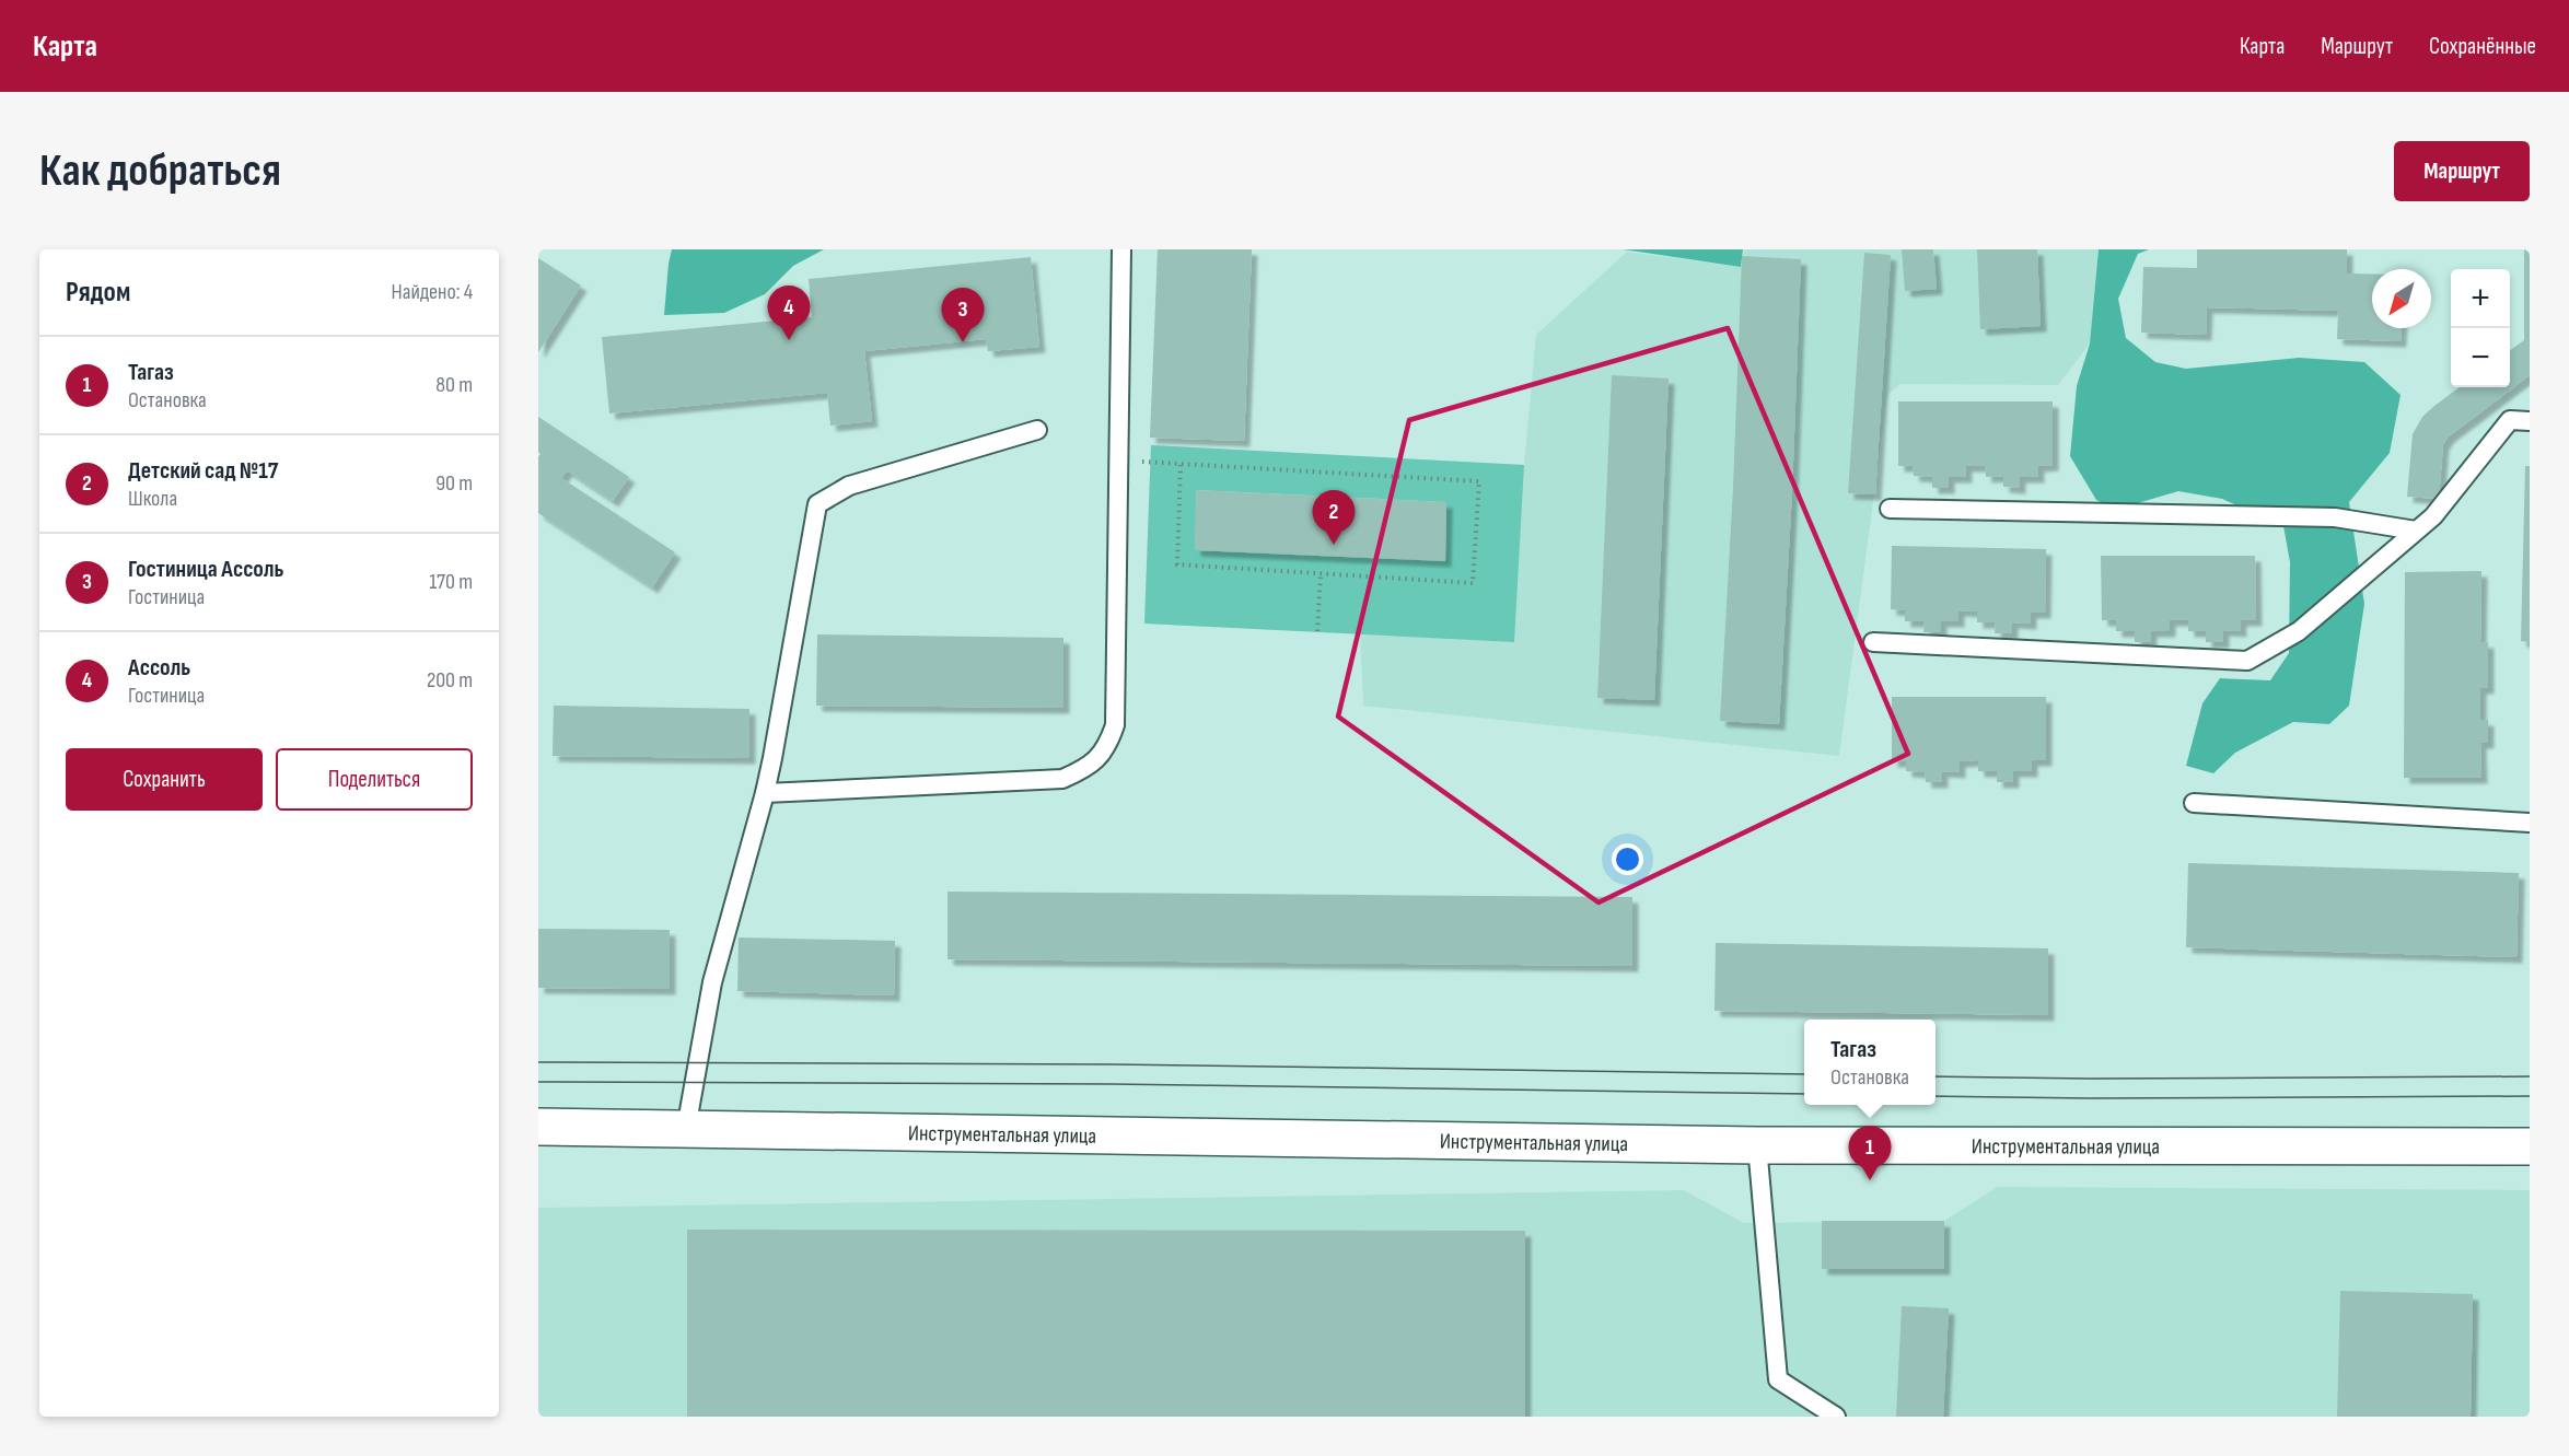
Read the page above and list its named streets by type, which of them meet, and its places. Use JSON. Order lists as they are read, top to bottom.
{
  "streets": {
    "street": ["Инструментальная улица"]
  },
  "north": "bottom left",
  "page": {
    "header": "Карта",
    "nav": ["Карта", "Маршрут", "Сохранённые"],
    "buttons": [
      "Маршрут",
      ["Сохранить", "Поделиться"]
    ],
    "title": "Как добраться",
    "heading": ["Рядом", "Найдено: 4"],
    "map_buttons": ["+", "−"],
    "pins": [
      "4",
      "3",
      "2",
      "1"
    ],
    "list": [
      {
        "mark": "1",
        "name": "Тагаз",
        "note": "Остановка",
        "value": "80 m"
      },
      {
        "mark": "2",
        "name": "Детский сад №17",
        "note": "Школа",
        "value": "90 m"
      },
      {
        "mark": "3",
        "name": "Гостиница Ассоль",
        "note": "Гостиница",
        "value": "170 m"
      },
      {
        "mark": "4",
        "name": "Ассоль",
        "note": "Гостиница",
        "value": "200 m"
      }
    ],
    "popup": ["Тагаз", "Остановка"]
  }
}
